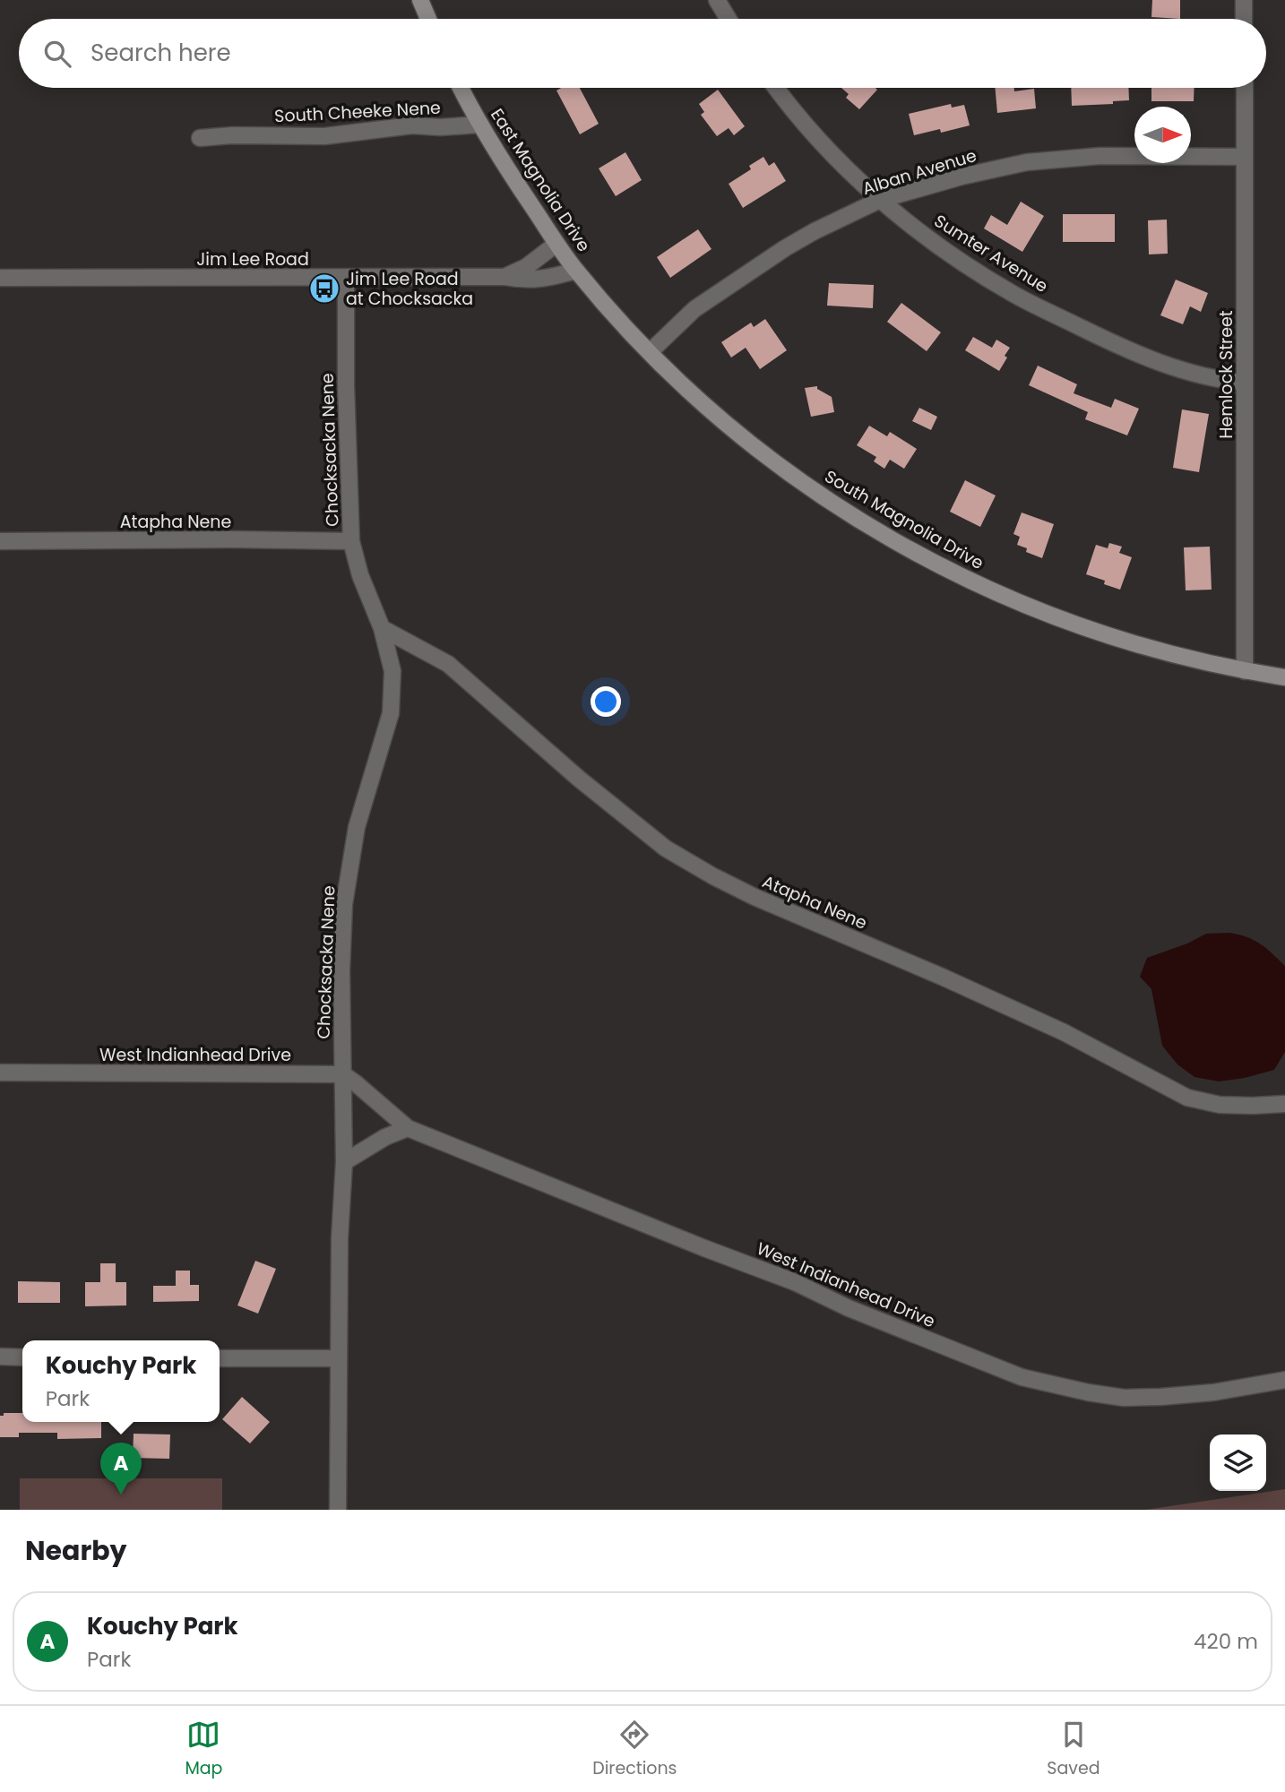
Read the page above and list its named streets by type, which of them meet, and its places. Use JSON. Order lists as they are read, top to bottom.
{
  "streets": {
    "main road": ["East Magnolia Drive", "South Magnolia Drive"],
    "street": [
      "South Cheeke Nene",
      "Alban Avenue",
      "Sumter Avenue",
      "Jim Lee Road",
      "Hemlock Street",
      "Chocksacka Nene",
      "Atapha Nene",
      "West Indianhead Drive"
    ]
  },
  "crossings": [
    ["South Cheeke Nene", "East Magnolia Drive"],
    ["Alban Avenue", "Sumter Avenue"],
    ["Alban Avenue", "Hemlock Street"],
    ["Alban Avenue", "South Magnolia Drive"],
    ["East Magnolia Drive", "Jim Lee Road"],
    ["East Magnolia Drive", "South Magnolia Drive"],
    ["Sumter Avenue", "Hemlock Street"],
    ["Jim Lee Road", "Chocksacka Nene"],
    ["Jim Lee Road", "South Magnolia Drive"],
    ["Hemlock Street", "South Magnolia Drive"],
    ["Chocksacka Nene", "Atapha Nene"],
    ["Chocksacka Nene", "West Indianhead Drive"]
  ],
  "places": {
    "bus stop": ["Jim Lee Road at Chocksacka"]
  },
  "north": "right",
  "page": {
    "search": "Search here",
    "popup": ["Kouchy Park", "Park"],
    "pins": "A",
    "heading": "Nearby",
    "list": [
      {
        "mark": "A",
        "name": "Kouchy Park",
        "note": "Park",
        "value": "420 m"
      }
    ],
    "nav": ["Map", "Directions", "Saved"]
  }
}
